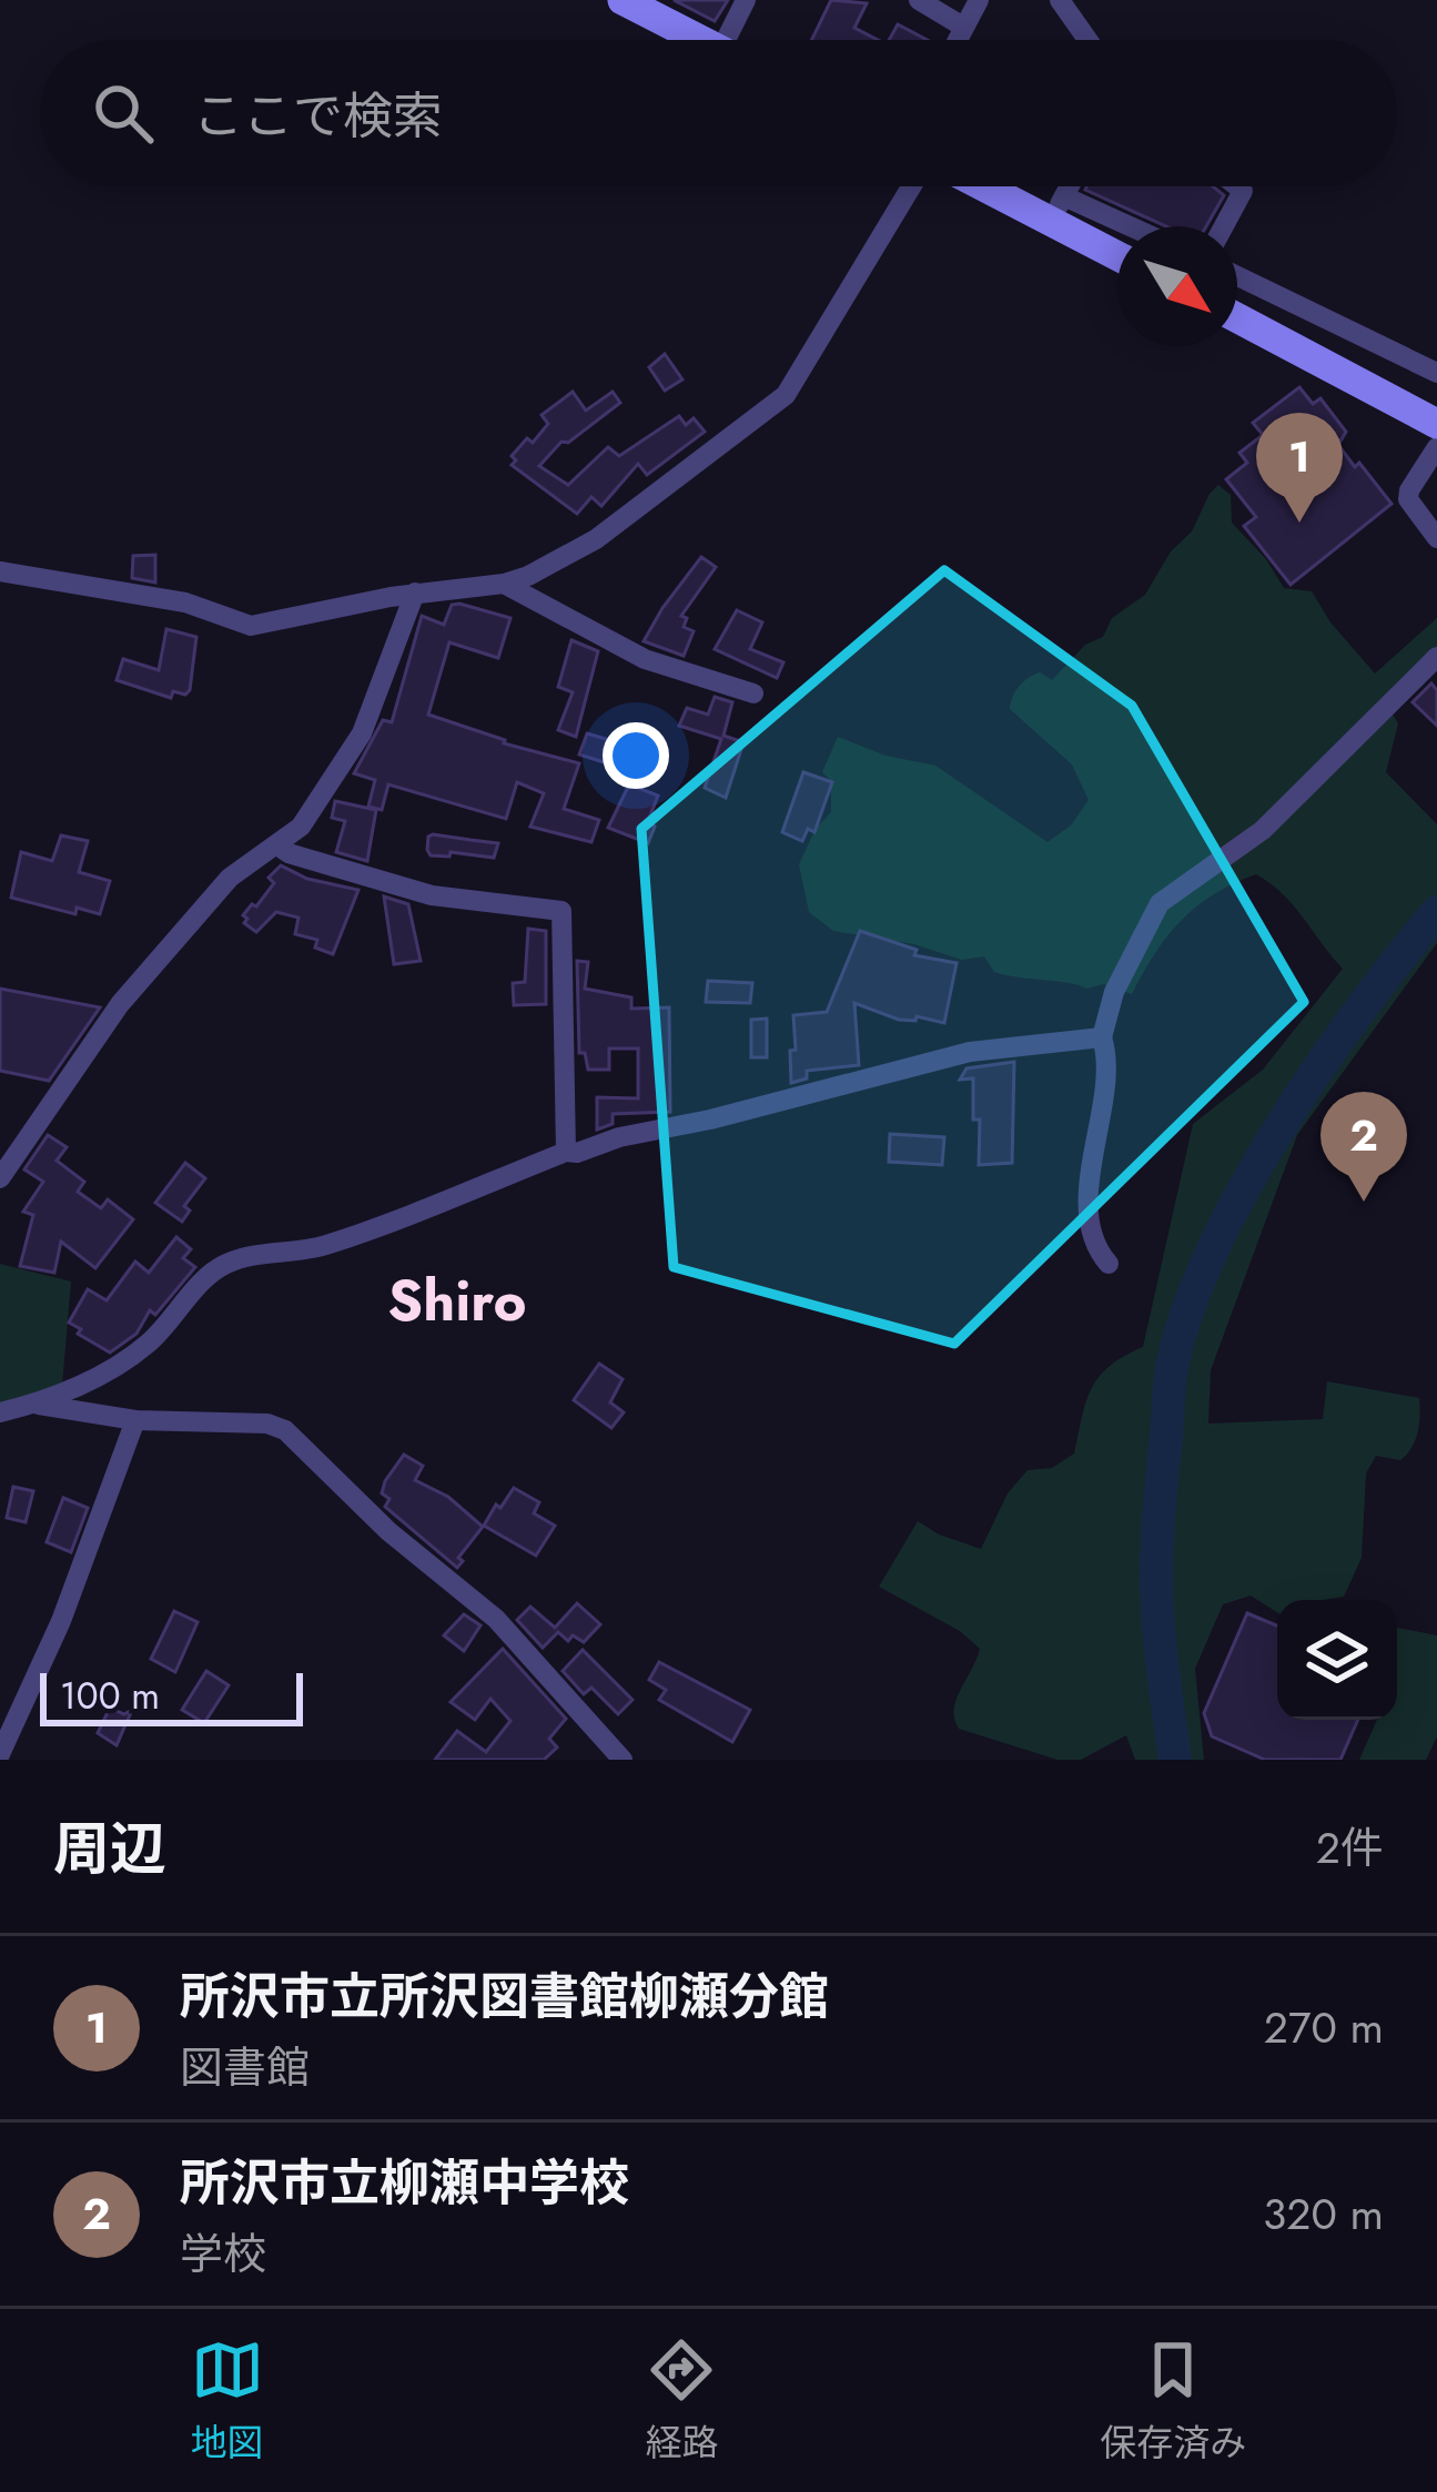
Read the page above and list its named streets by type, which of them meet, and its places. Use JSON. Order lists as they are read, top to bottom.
{
  "districts": ["Shiro"],
  "scale_bar": "100 m",
  "north": "bottom right",
  "page": {
    "search": "ここで検索",
    "pins": ["1", "2"],
    "scale": "100 m",
    "heading": ["周辺", "2件"],
    "list": [
      {
        "mark": "1",
        "name": "所沢市立所沢図書館柳瀬分館",
        "note": "図書館",
        "value": "270 m"
      },
      {
        "mark": "2",
        "name": "所沢市立柳瀬中学校",
        "note": "学校",
        "value": "320 m"
      }
    ],
    "nav": ["地図", "経路", "保存済み"]
  }
}
